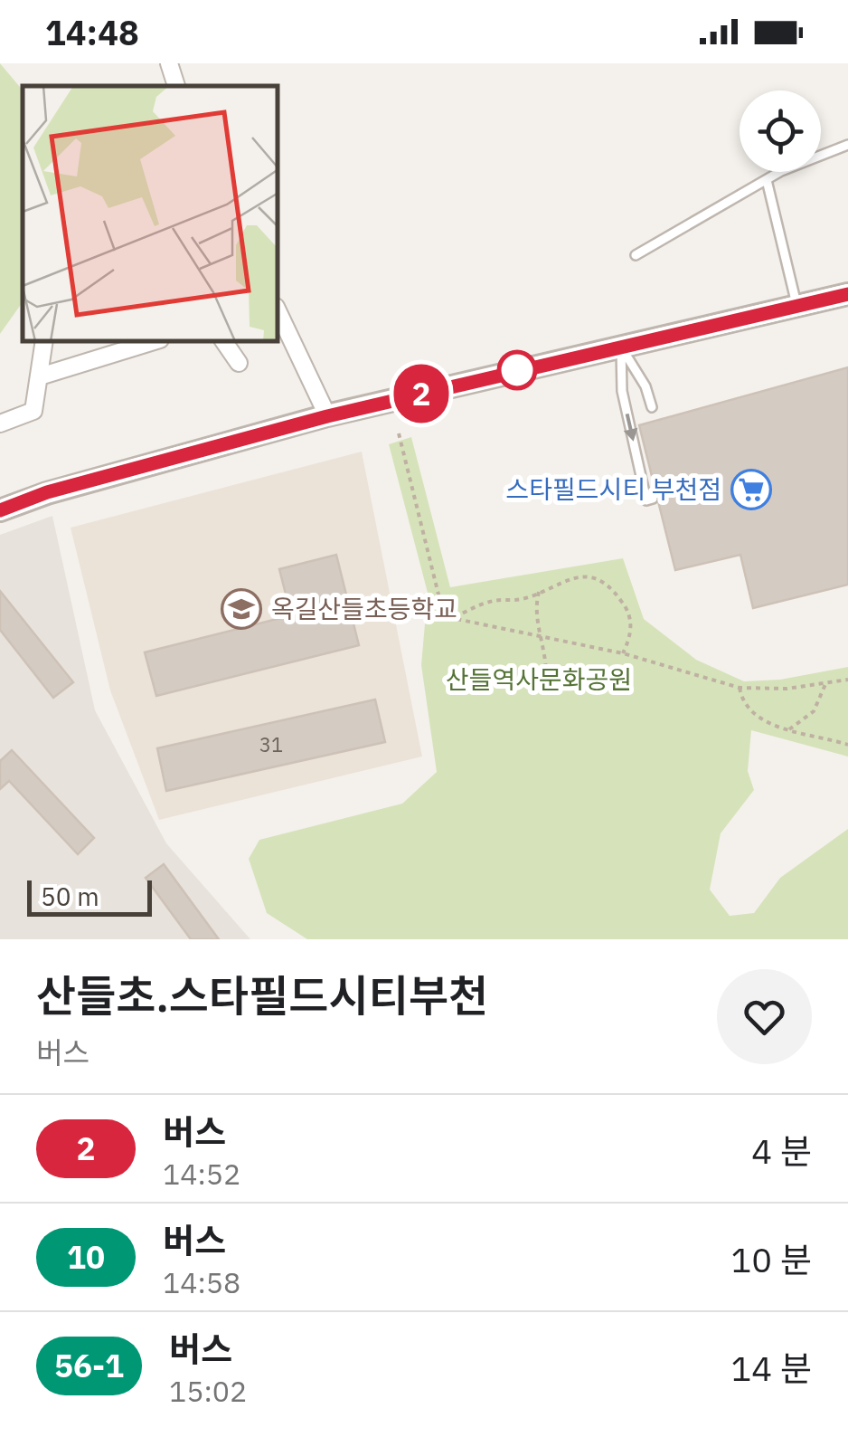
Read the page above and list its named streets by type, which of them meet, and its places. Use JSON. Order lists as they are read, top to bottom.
{
  "parks": ["산들역사문화공원"],
  "places": {
    "supermarket": ["스타필드시티 부천점"],
    "school or university": ["옥길산들초등학교"]
  },
  "lines": ["bus line 2"],
  "house_numbers": ["31"],
  "scale_bar": "50 m",
  "page": {
    "status": "14:48",
    "on_map": "2",
    "scale": "50 m",
    "heading": ["산들초.스타필드시티부천", "버스"],
    "list": [
      {
        "mark": "2",
        "name": "버스",
        "note": "14:52",
        "value": "4 분"
      },
      {
        "mark": "10",
        "name": "버스",
        "note": "14:58",
        "value": "10 분"
      },
      {
        "mark": "56-1",
        "name": "버스",
        "note": "15:02",
        "value": "14 분"
      }
    ]
  }
}
